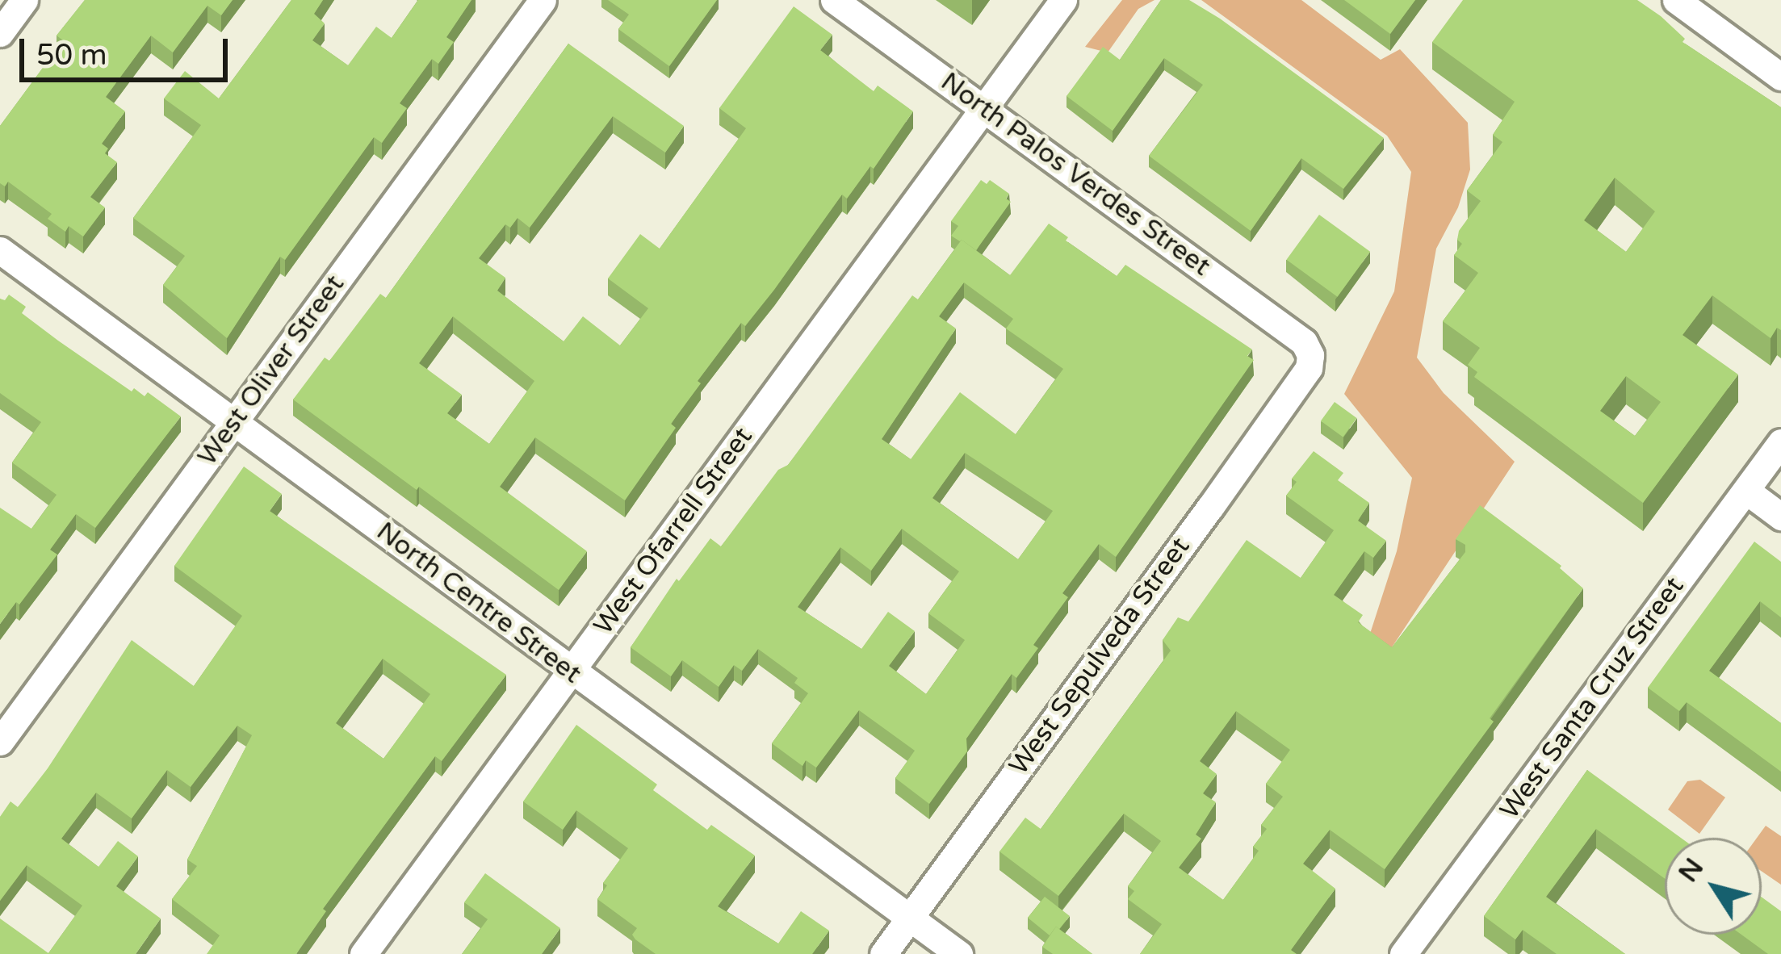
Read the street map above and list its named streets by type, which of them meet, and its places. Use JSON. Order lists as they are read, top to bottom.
{
  "streets": {
    "street": [
      "North Palos Verdes Street",
      "West Oliver Street",
      "West Ofarrell Street",
      "North Centre Street",
      "West Sepulveda Street",
      "West Santa Cruz Street"
    ]
  },
  "crossings": [
    ["North Palos Verdes Street", "West Ofarrell Street"],
    ["North Palos Verdes Street", "West Sepulveda Street"],
    ["West Oliver Street", "North Centre Street"],
    ["West Ofarrell Street", "North Centre Street"],
    ["North Centre Street", "West Sepulveda Street"]
  ],
  "scale_bar": "50 m",
  "north": "top left"
}
